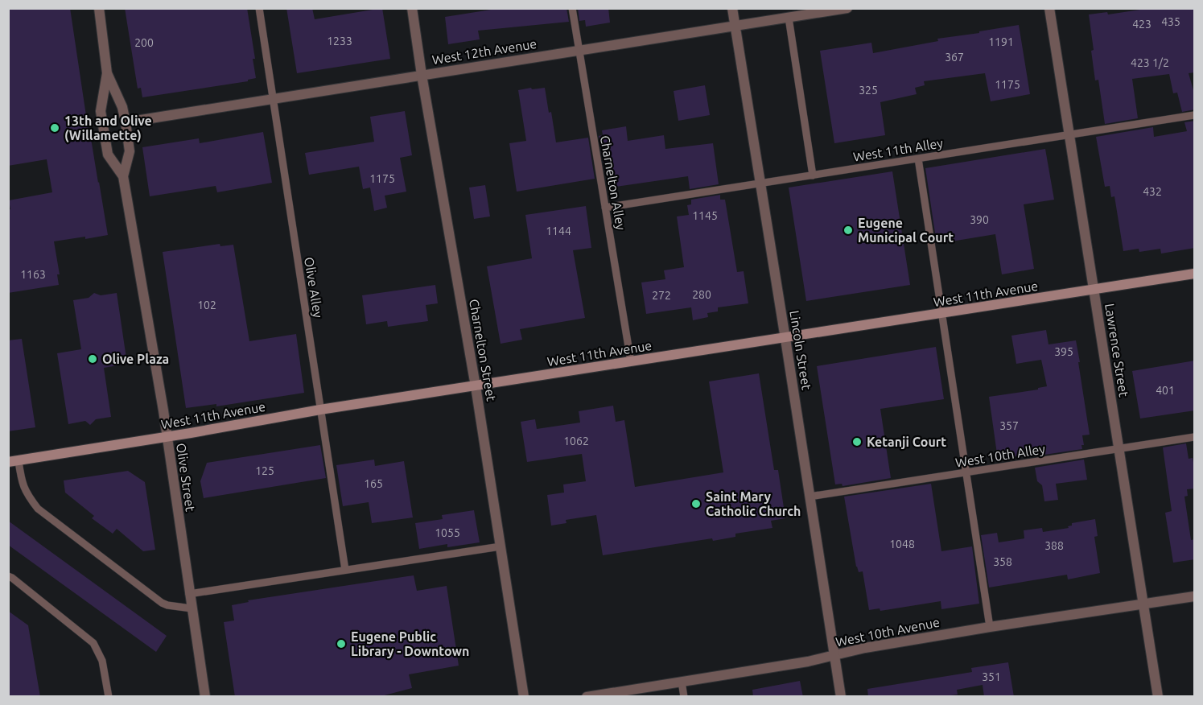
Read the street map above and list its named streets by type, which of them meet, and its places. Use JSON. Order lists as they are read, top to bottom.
{
  "streets": {
    "main road": ["West 11th Avenue"],
    "street": [
      "West 12th Avenue",
      "Charnelton Street",
      "Lincoln Street",
      "Lawrence Street",
      "Olive Street",
      "West 10th Avenue"
    ],
    "lane": [
      "West 11th Alley",
      "Charnelton Alley",
      "Olive Alley",
      "West 10th Alley"
    ]
  },
  "crossings": [
    ["West 12th Avenue", "Charnelton Alley"],
    ["West 12th Avenue", "Olive Alley"],
    ["West 12th Avenue", "Charnelton Street"],
    ["West 12th Avenue", "Lincoln Street"],
    ["West 12th Avenue", "Olive Street"],
    ["West 11th Alley", "Charnelton Alley"],
    ["West 11th Alley", "Lincoln Street"],
    ["West 11th Alley", "Lawrence Street"],
    ["Charnelton Alley", "West 11th Avenue"],
    ["Olive Alley", "West 11th Avenue"],
    ["West 11th Avenue", "Charnelton Street"],
    ["West 11th Avenue", "Lincoln Street"],
    ["West 11th Avenue", "Lawrence Street"],
    ["West 11th Avenue", "Olive Street"],
    ["Lincoln Street", "West 10th Alley"],
    ["Lincoln Street", "West 10th Avenue"],
    ["Lawrence Street", "West 10th Alley"],
    ["Lawrence Street", "West 10th Avenue"]
  ],
  "places": [
    "13th and Olive (Willamette)",
    "Eugene Municipal Court",
    "Olive Plaza",
    "Ketanji Court",
    "Saint Mary Catholic Church",
    "Eugene Public Library - Downtown"
  ],
  "house_numbers": [
    "435",
    "423",
    "1233",
    "1191",
    "200",
    "367",
    "423 1/2",
    "1175",
    "325",
    "1175",
    "432",
    "1145",
    "390",
    "1144",
    "1163",
    "280",
    "272",
    "102",
    "395",
    "401",
    "357",
    "1062",
    "125",
    "165",
    "1055",
    "1048",
    "388",
    "358",
    "351"
  ]
}
